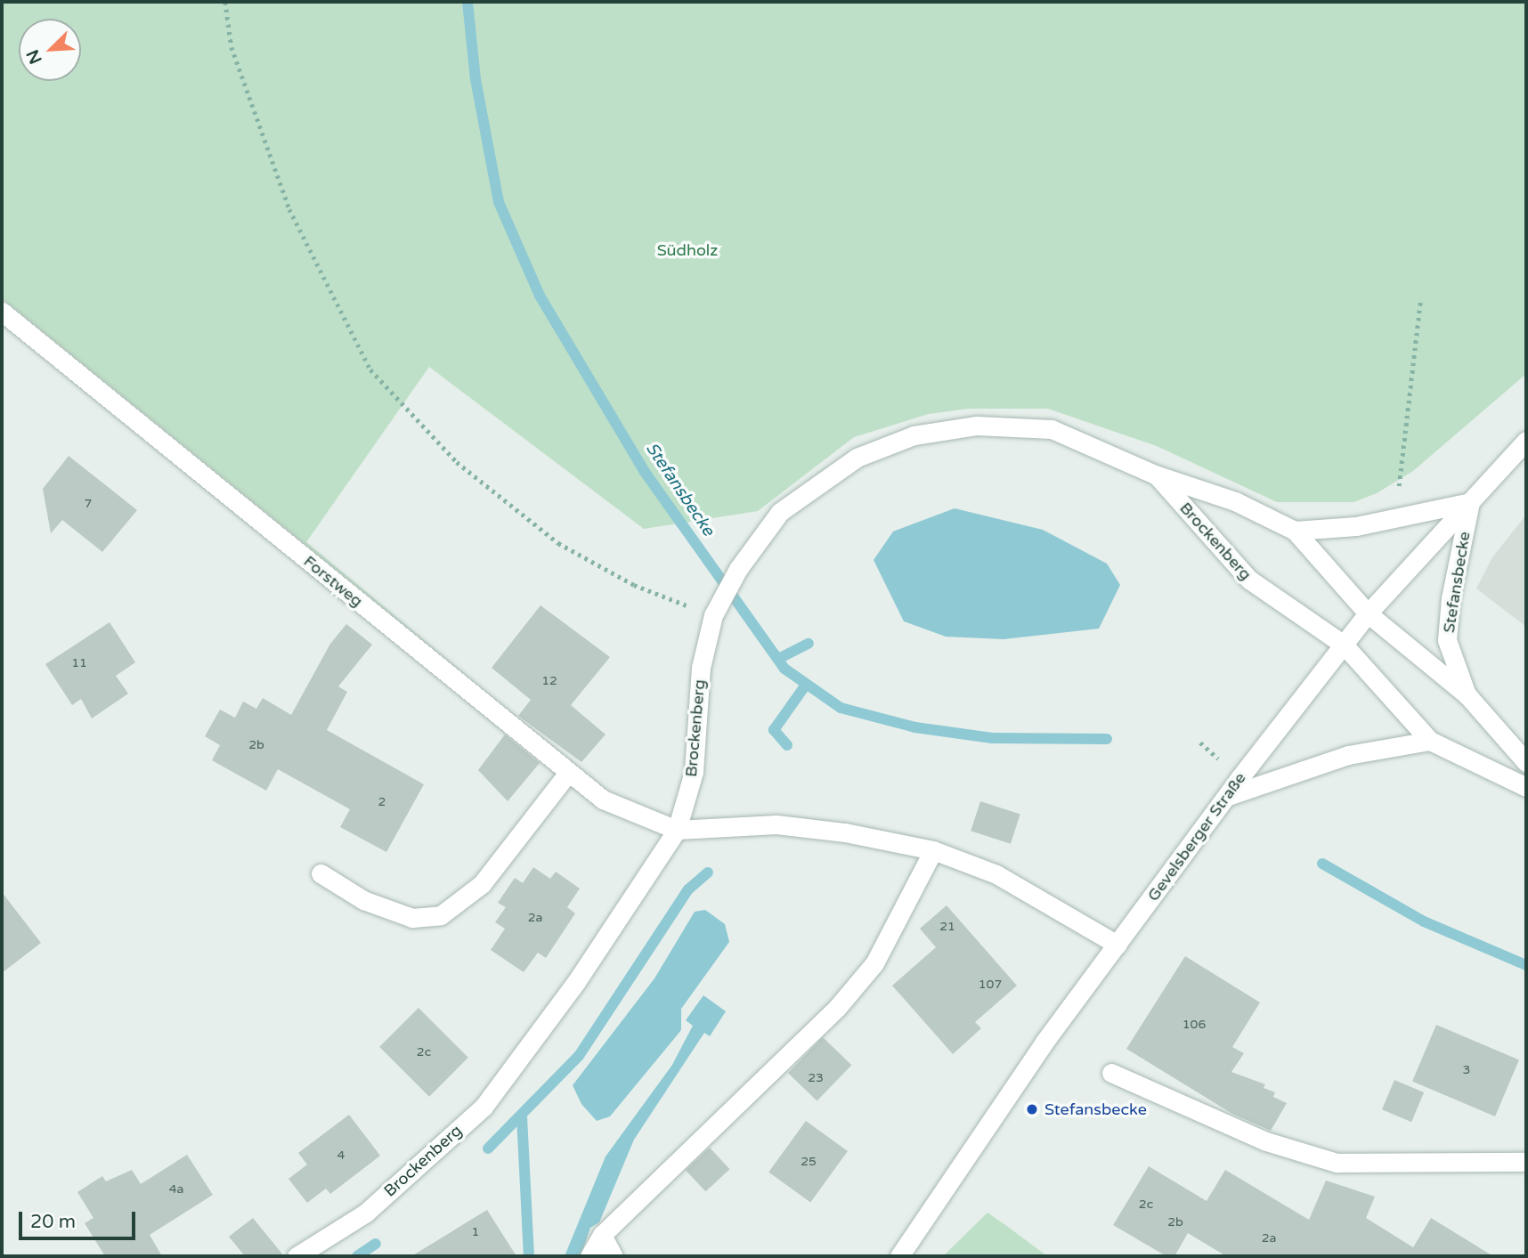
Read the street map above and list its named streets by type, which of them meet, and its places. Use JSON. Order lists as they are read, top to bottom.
{
  "streets": {
    "street": [
      "Brockenberg",
      "Forstweg",
      "Stefansbecke",
      "Gevelsberger Straße"
    ]
  },
  "crossings": [
    ["Brockenberg", "Forstweg"],
    ["Brockenberg", "Stefansbecke"],
    ["Brockenberg", "Gevelsberger Straße"],
    ["Stefansbecke", "Gevelsberger Straße"]
  ],
  "water": ["Stefansbecke"],
  "parks": ["Südholz"],
  "places": ["Stefansbecke"],
  "house_numbers": [
    "7",
    "11",
    "12",
    "2b",
    "2",
    "2a",
    "21",
    "107",
    "106",
    "2c",
    "3",
    "23",
    "4",
    "25",
    "4a",
    "2c",
    "2b",
    "1",
    "2a"
  ],
  "scale_bar": "20 m",
  "north": "bottom left"
}
